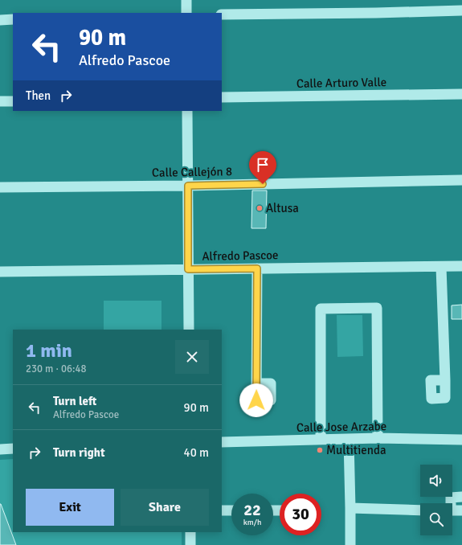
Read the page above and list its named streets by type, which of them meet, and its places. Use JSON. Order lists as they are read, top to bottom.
{
  "streets": {
    "street": [
      "Calle Arturo Valle",
      "Calle Callejón 8",
      "Alfredo Pascoe",
      "Calle Jose Arzabe"
    ]
  },
  "places": ["Altusa", "Multitienda"],
  "page": {
    "turn": ["90 m", "Alfredo Pascoe"],
    "then": "Then",
    "heading": ["1 min", "230 m · 06:48"],
    "list": [
      {
        "name": "Turn left",
        "note": "Alfredo Pascoe",
        "value": "90 m"
      },
      {
        "name": "Turn right",
        "value": "40 m"
      }
    ],
    "buttons": ["Exit", "Share"],
    "speed": "22 km/h",
    "limit": "30"
  }
}
